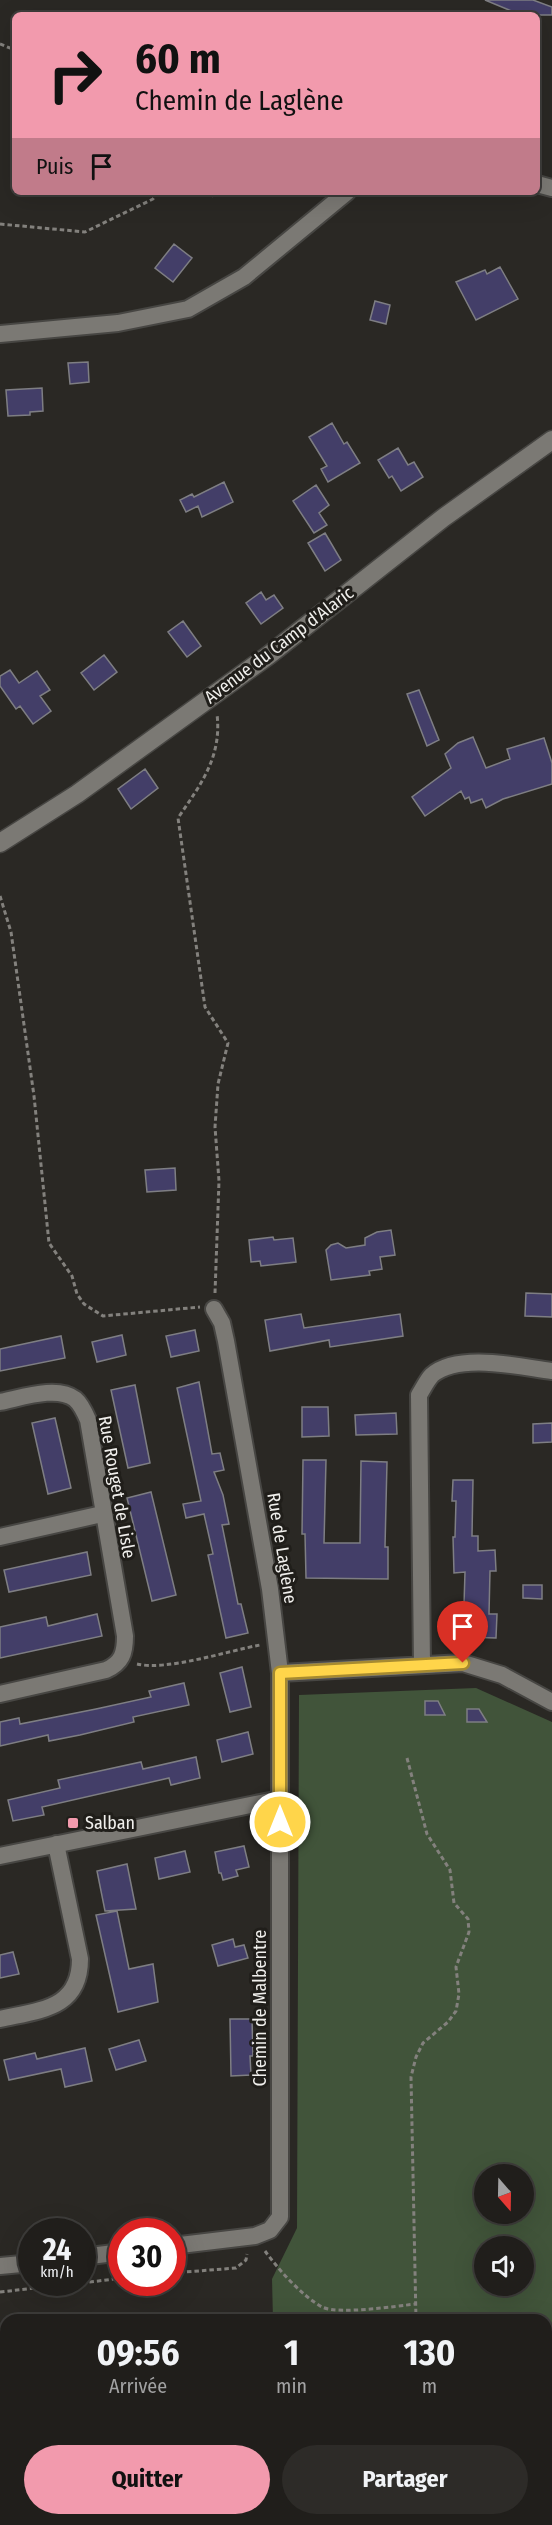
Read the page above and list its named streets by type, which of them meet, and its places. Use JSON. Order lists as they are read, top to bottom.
{
  "streets": {
    "main road": ["Avenue du Camp d'Alaric"],
    "street": ["Rue Rouget de Lisle", "Rue de Laglène", "Chemin de Malbentre"]
  },
  "crossings": [
    ["Rue de Laglène", "Chemin de Malbentre"]
  ],
  "places": {
    "transit": ["Salban"]
  },
  "north": "bottom",
  "page": {
    "turn": ["60 m", "Chemin de Laglène"],
    "then": "Puis",
    "speed": "24 km/h",
    "limit": "30",
    "eta": [
      "09:56",
      "Arrivée",
      "1",
      "min",
      "130",
      "m"
    ],
    "buttons": ["Quitter", "Partager"]
  }
}
